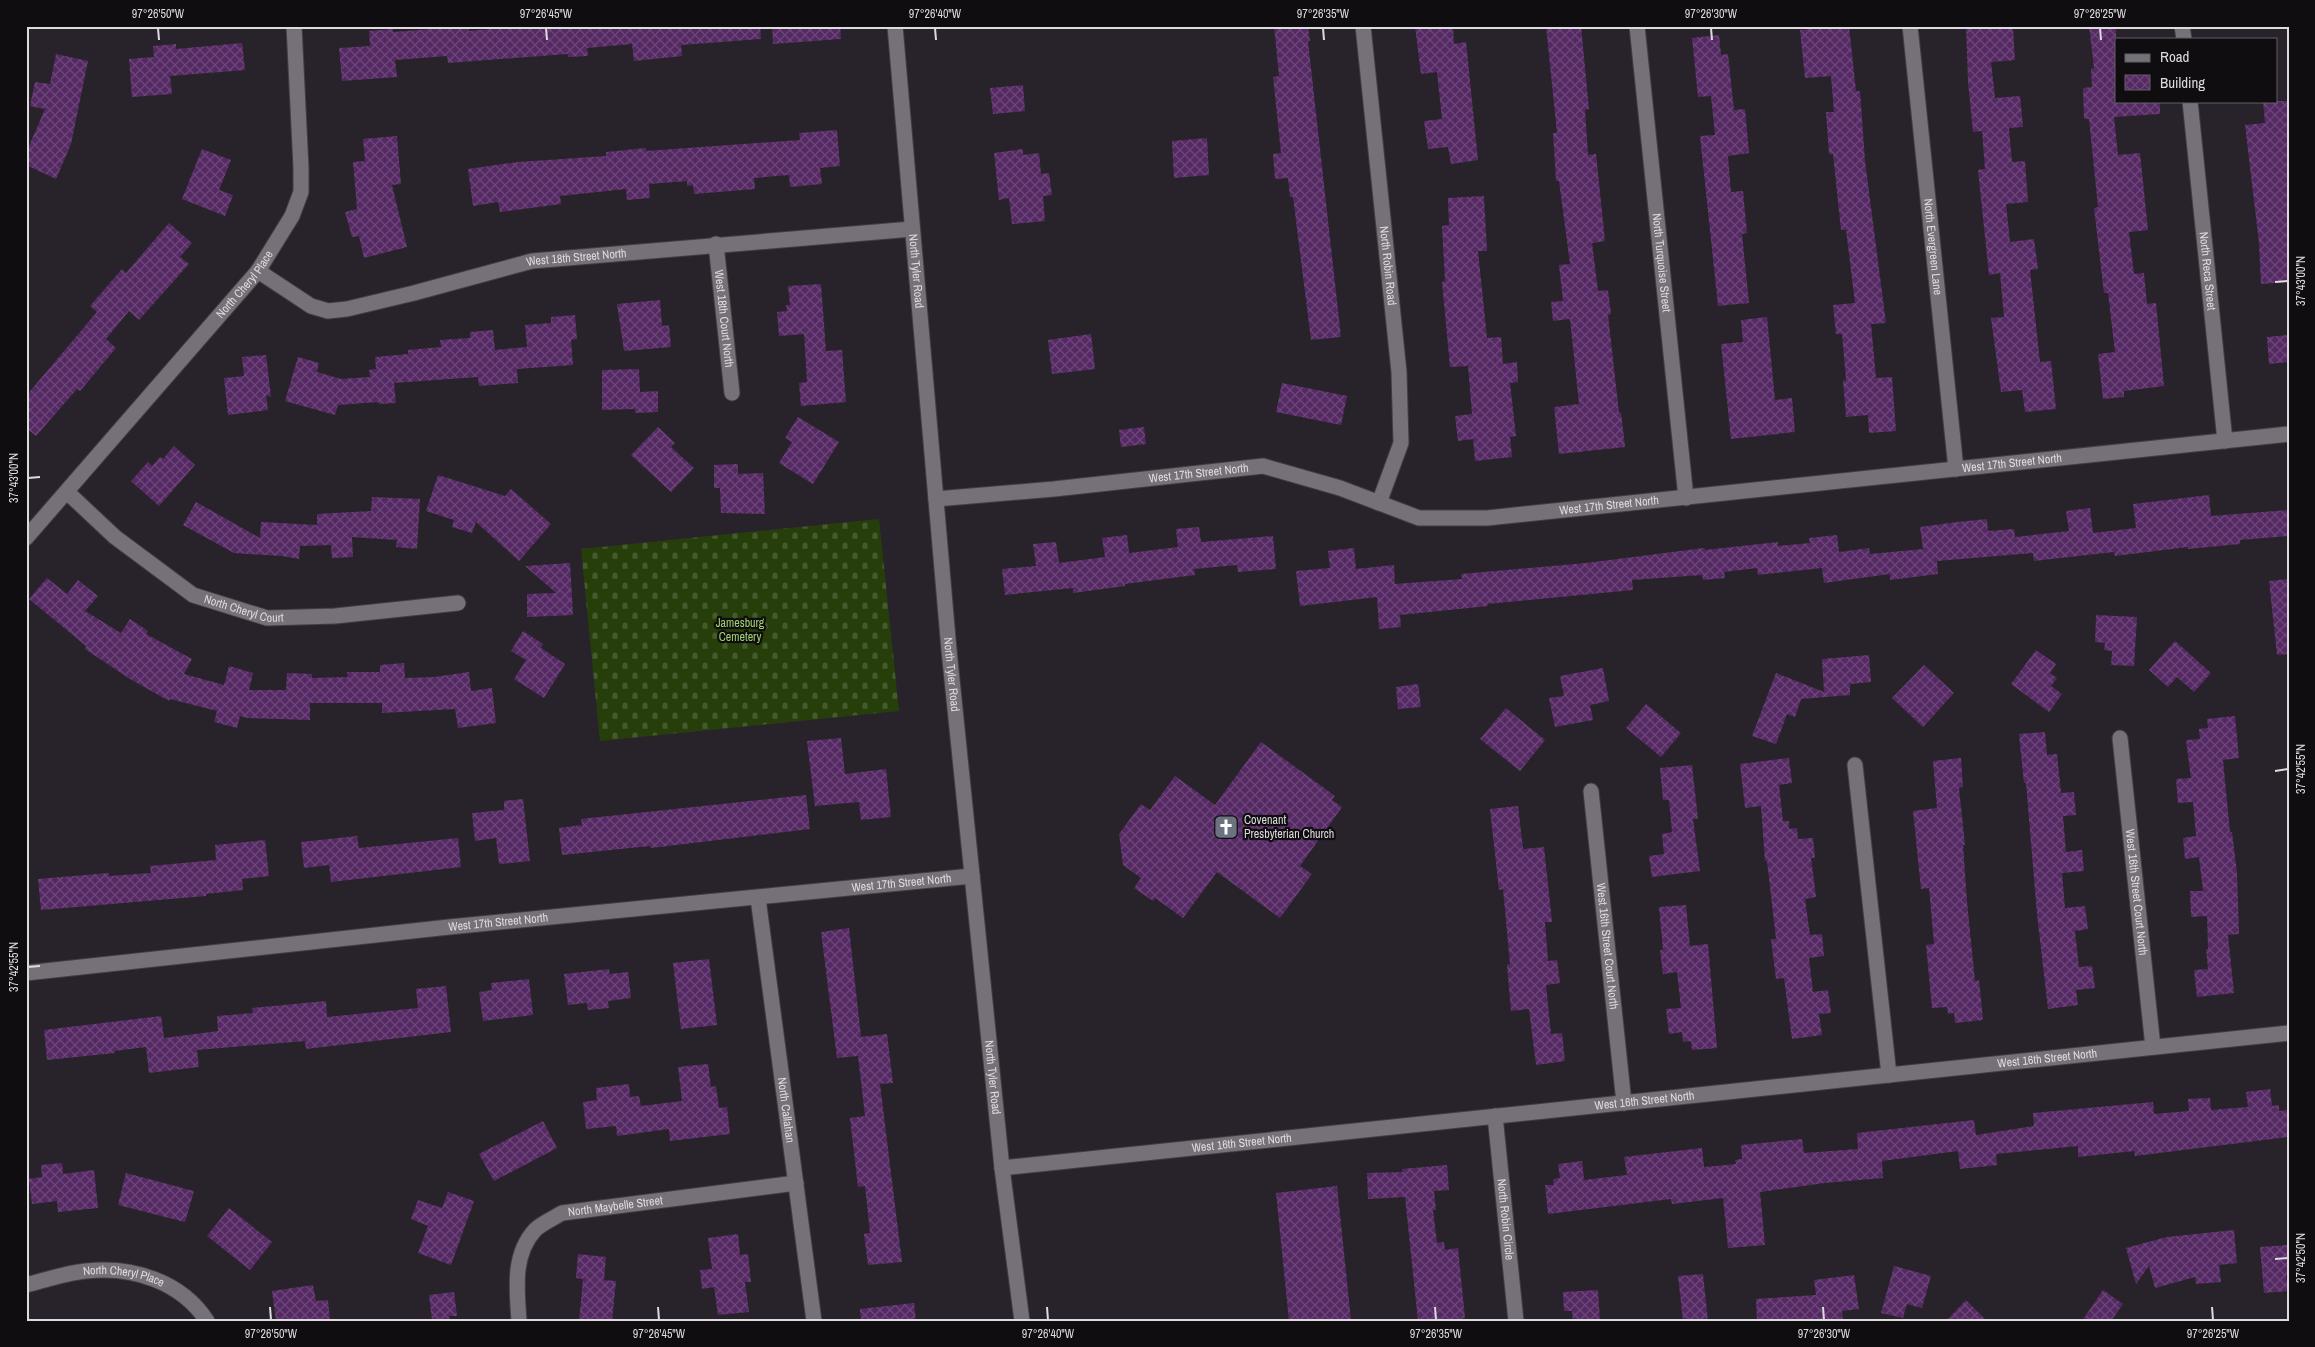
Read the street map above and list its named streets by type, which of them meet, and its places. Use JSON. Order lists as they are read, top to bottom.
{
  "streets": {
    "street": [
      "North Evergreen Lane",
      "West 18th Street North",
      "North Turquoise Street",
      "North Robin Road",
      "North Tyler Road",
      "North Reca Street",
      "North Cheryl Place",
      "West 18th Court North",
      "West 17th Street North",
      "North Cheryl Court",
      "West 16th Street Court North",
      "West 16th Street North",
      "North Callahan",
      "North Maybelle Street",
      "North Robin Circle"
    ]
  },
  "crossings": [
    ["North Evergreen Lane", "West 17th Street North"],
    ["West 18th Street North", "North Tyler Road"],
    ["West 18th Street North", "North Cheryl Place"],
    ["West 18th Street North", "West 18th Court North"],
    ["North Turquoise Street", "West 17th Street North"],
    ["North Robin Road", "West 17th Street North"],
    ["North Tyler Road", "West 17th Street North"],
    ["North Tyler Road", "West 16th Street North"],
    ["North Reca Street", "West 17th Street North"],
    ["North Cheryl Place", "North Cheryl Court"],
    ["West 17th Street North", "North Callahan"],
    ["West 16th Street Court North", "West 16th Street North"],
    ["West 16th Street North", "North Robin Circle"],
    ["North Callahan", "North Maybelle Street"]
  ],
  "parks": ["Jamesburg Cemetery"],
  "places": {
    "church": ["Covenant Presbyterian Church"]
  },
  "legend": ["Road", "Building"],
  "coordinates": [
    "97°26'50\"W",
    "97°26'45\"W",
    "97°26'40\"W",
    "97°26'35\"W",
    "97°26'30\"W",
    "97°26'25\"W",
    "37°43'00\"N",
    "37°42'55\"N",
    "37°42'50\"N"
  ]
}
